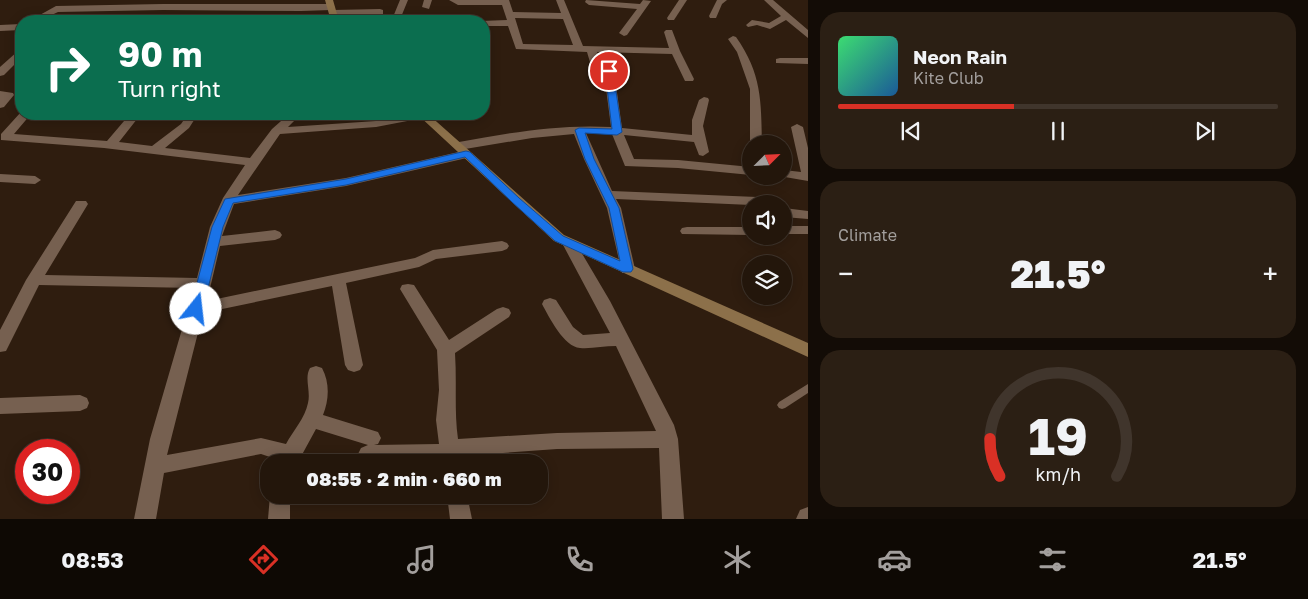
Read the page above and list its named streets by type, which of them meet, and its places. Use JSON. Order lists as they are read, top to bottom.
{
  "north": "top right",
  "page": {
    "turn": ["90 m", "Turn right"],
    "song": ["Neon Rain", "Kite Club"],
    "tile": "Climate",
    "heat": ["−", "21.5°", "+"],
    "limit": "30",
    "trip": "08:55 · 2 min · 660 m",
    "tabs": ["08:53", "21.5°"],
    "gauge": ["19", "km/h"]
  }
}
